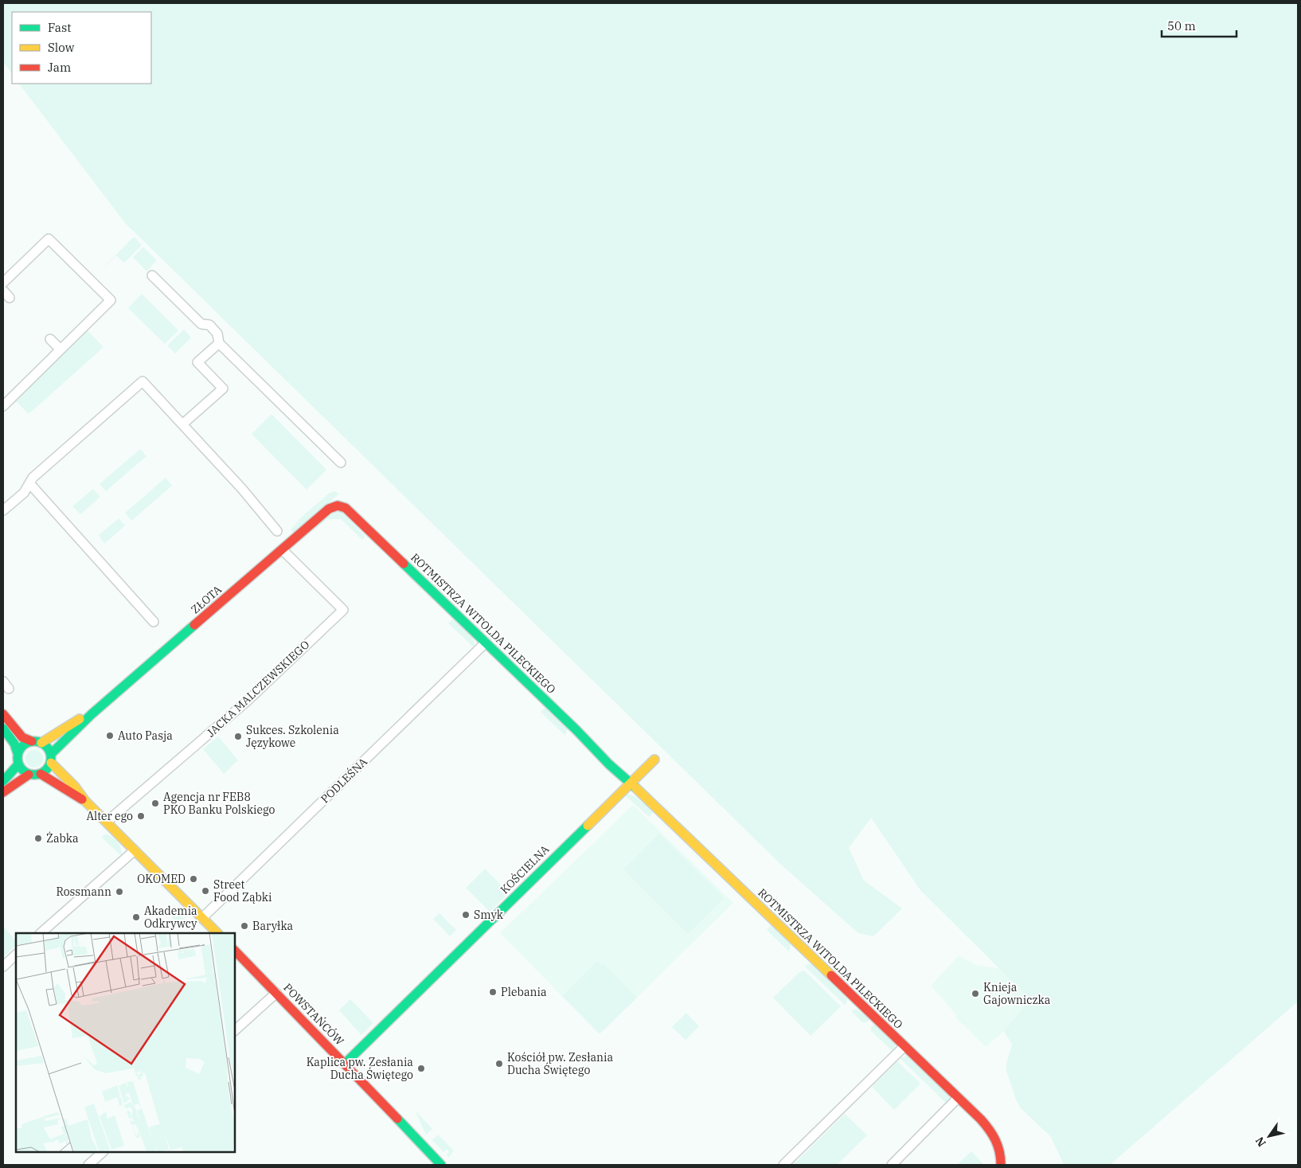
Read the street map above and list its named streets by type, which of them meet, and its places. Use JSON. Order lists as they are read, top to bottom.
{
  "streets": {
    "street": [
      "ZŁOTA",
      "ROTMISTRZA WITOLDA PILECKIEGO",
      "JACKA MALCZEWSKIEGO",
      "PODLEŚNA",
      "KOŚCIELNA",
      "POWSTAŃCÓW"
    ]
  },
  "crossings": [
    ["ZŁOTA", "ROTMISTRZA WITOLDA PILECKIEGO"],
    ["ZŁOTA", "JACKA MALCZEWSKIEGO"],
    ["ROTMISTRZA WITOLDA PILECKIEGO", "PODLEŚNA"],
    ["ROTMISTRZA WITOLDA PILECKIEGO", "KOŚCIELNA"],
    ["KOŚCIELNA", "POWSTAŃCÓW"]
  ],
  "places": [
    "Auto Pasja",
    "Sukces. Szkolenia Językowe",
    "Agencja nr FEB8 PKO Banku Polskiego",
    "Alter ego",
    "Żabka",
    "OKOMED",
    "Street Food Ząbki",
    "Rossmann",
    "Smyk",
    "Akademia Odkrywcy",
    "Baryłka",
    "Plebania",
    "Knieja Gajowniczka",
    "Kościół pw. Zesłania Ducha Świętego",
    "Kaplica pw. Zesłania Ducha Świętego"
  ],
  "legend": ["Fast", "Slow", "Jam"],
  "scale_bar": "50 m",
  "north": "bottom left"
}
